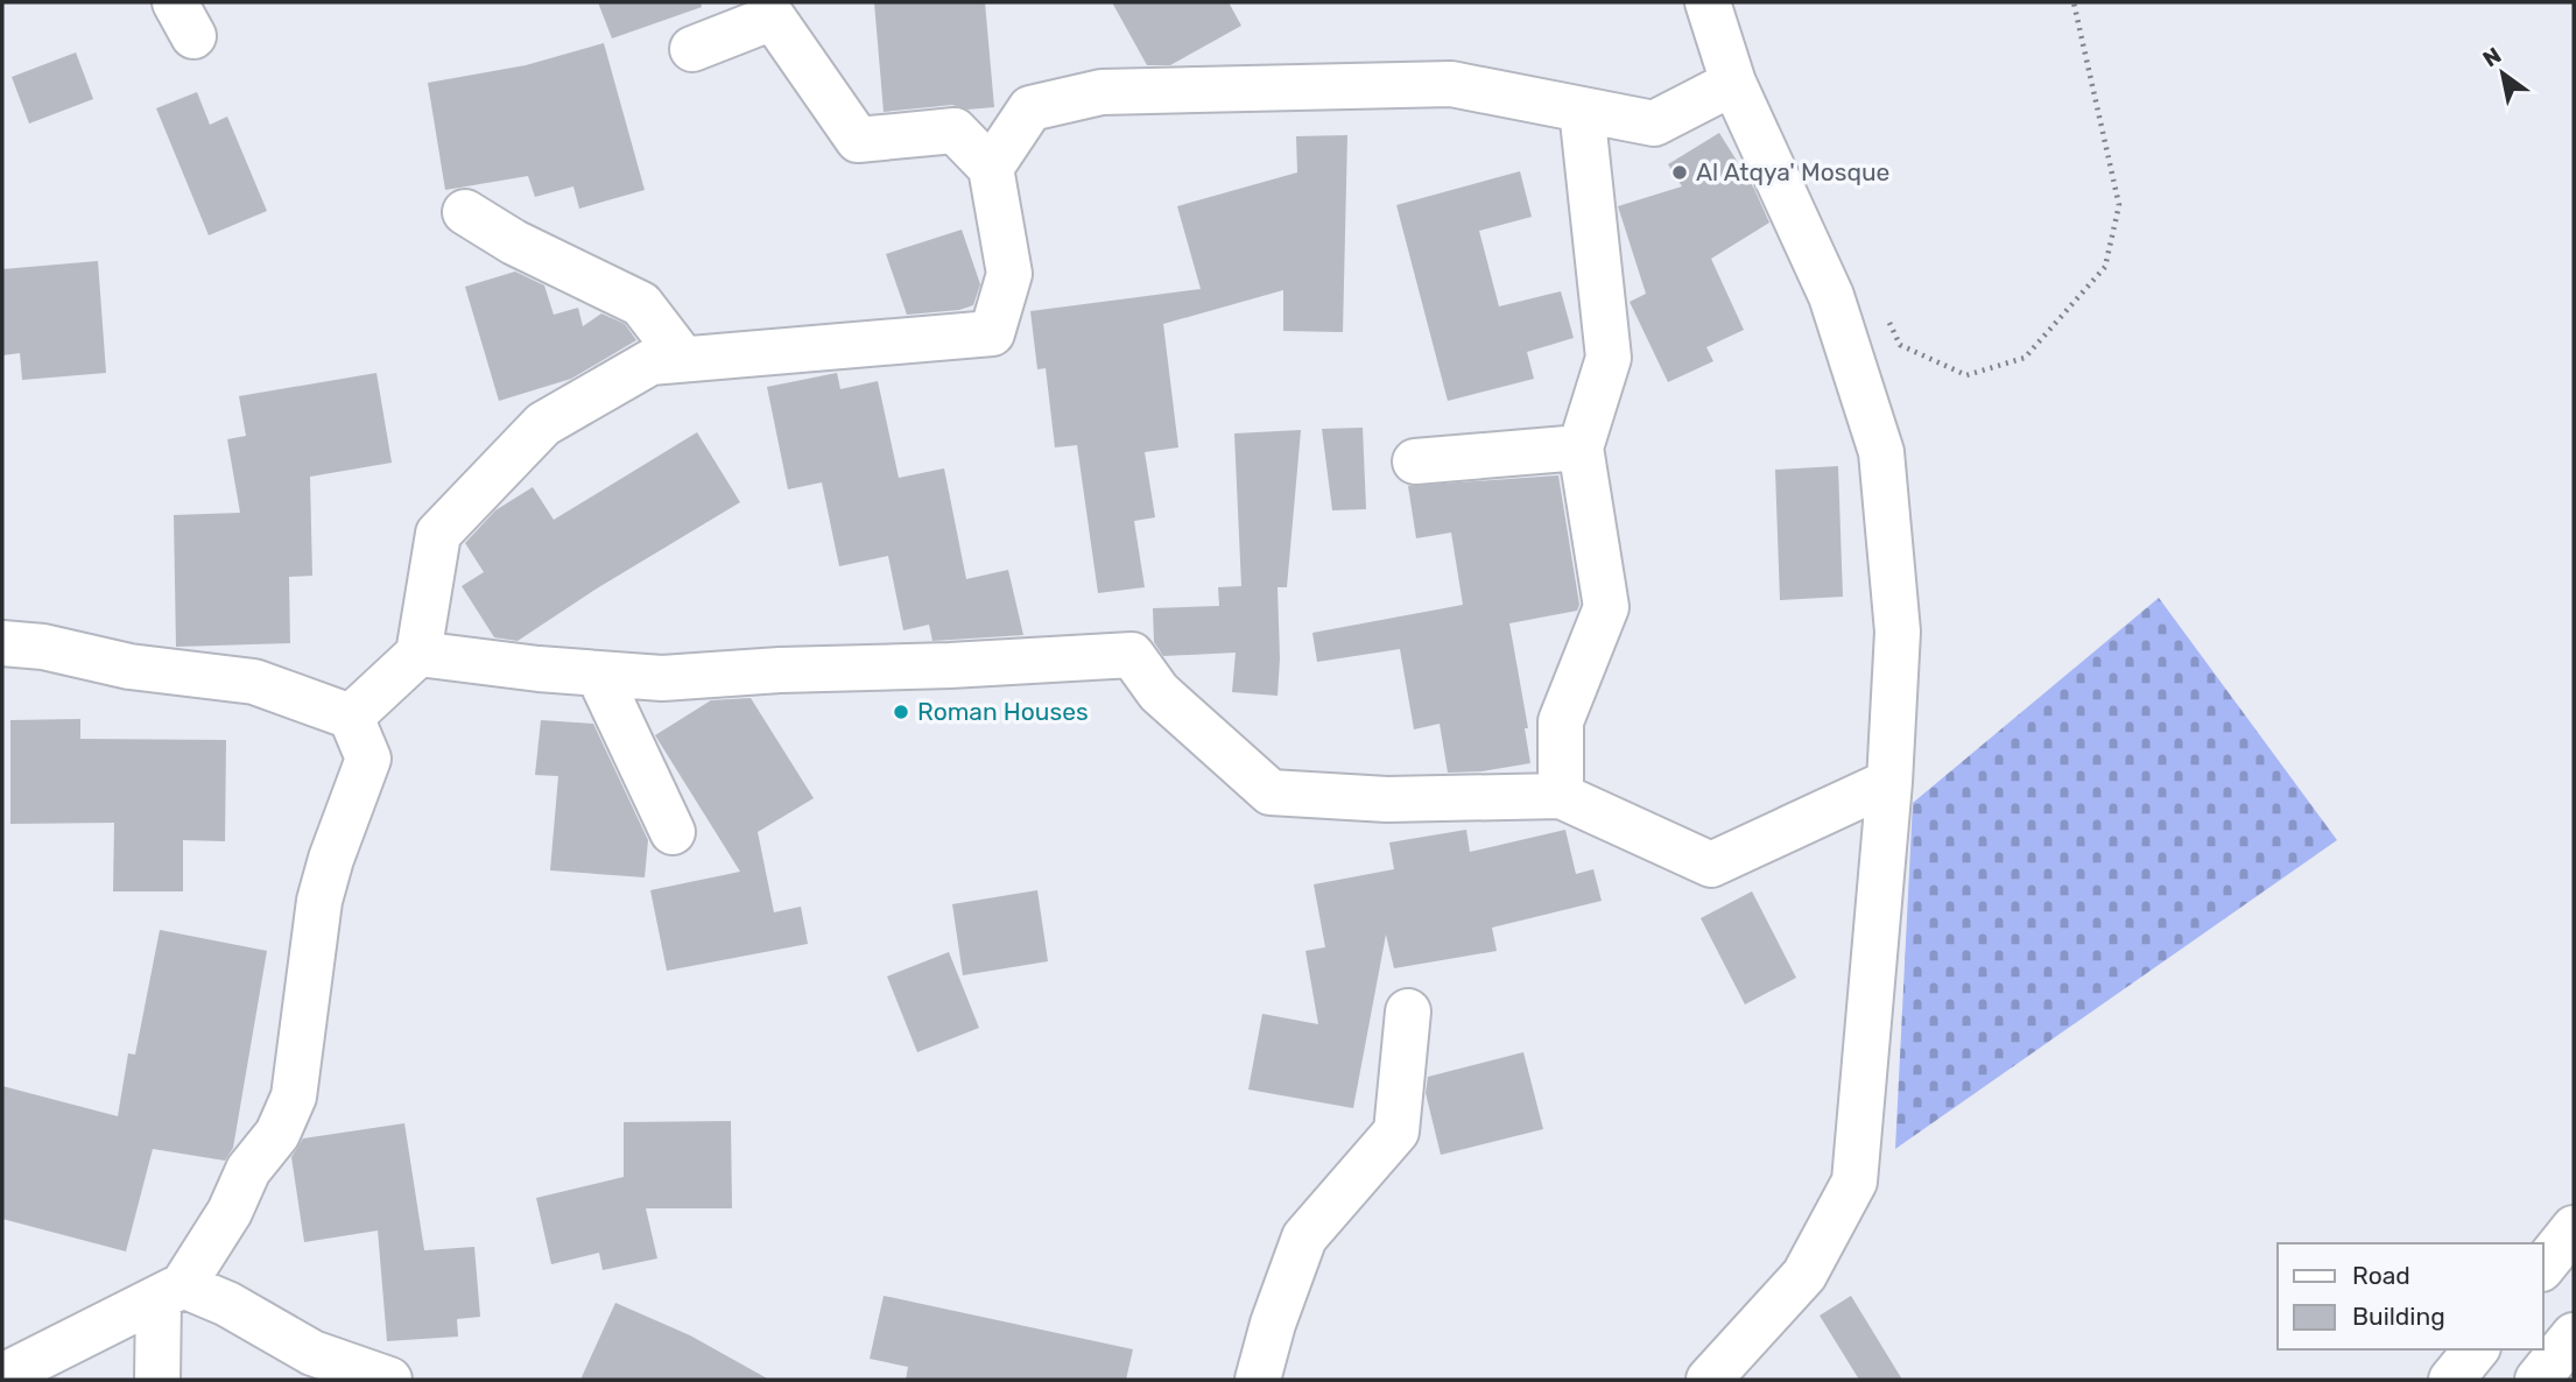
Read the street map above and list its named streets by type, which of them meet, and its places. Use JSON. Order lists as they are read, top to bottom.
{
  "places": ["Al Atqya' Mosque", "Roman Houses"],
  "legend": ["Road", "Building"],
  "north": "top left"
}
